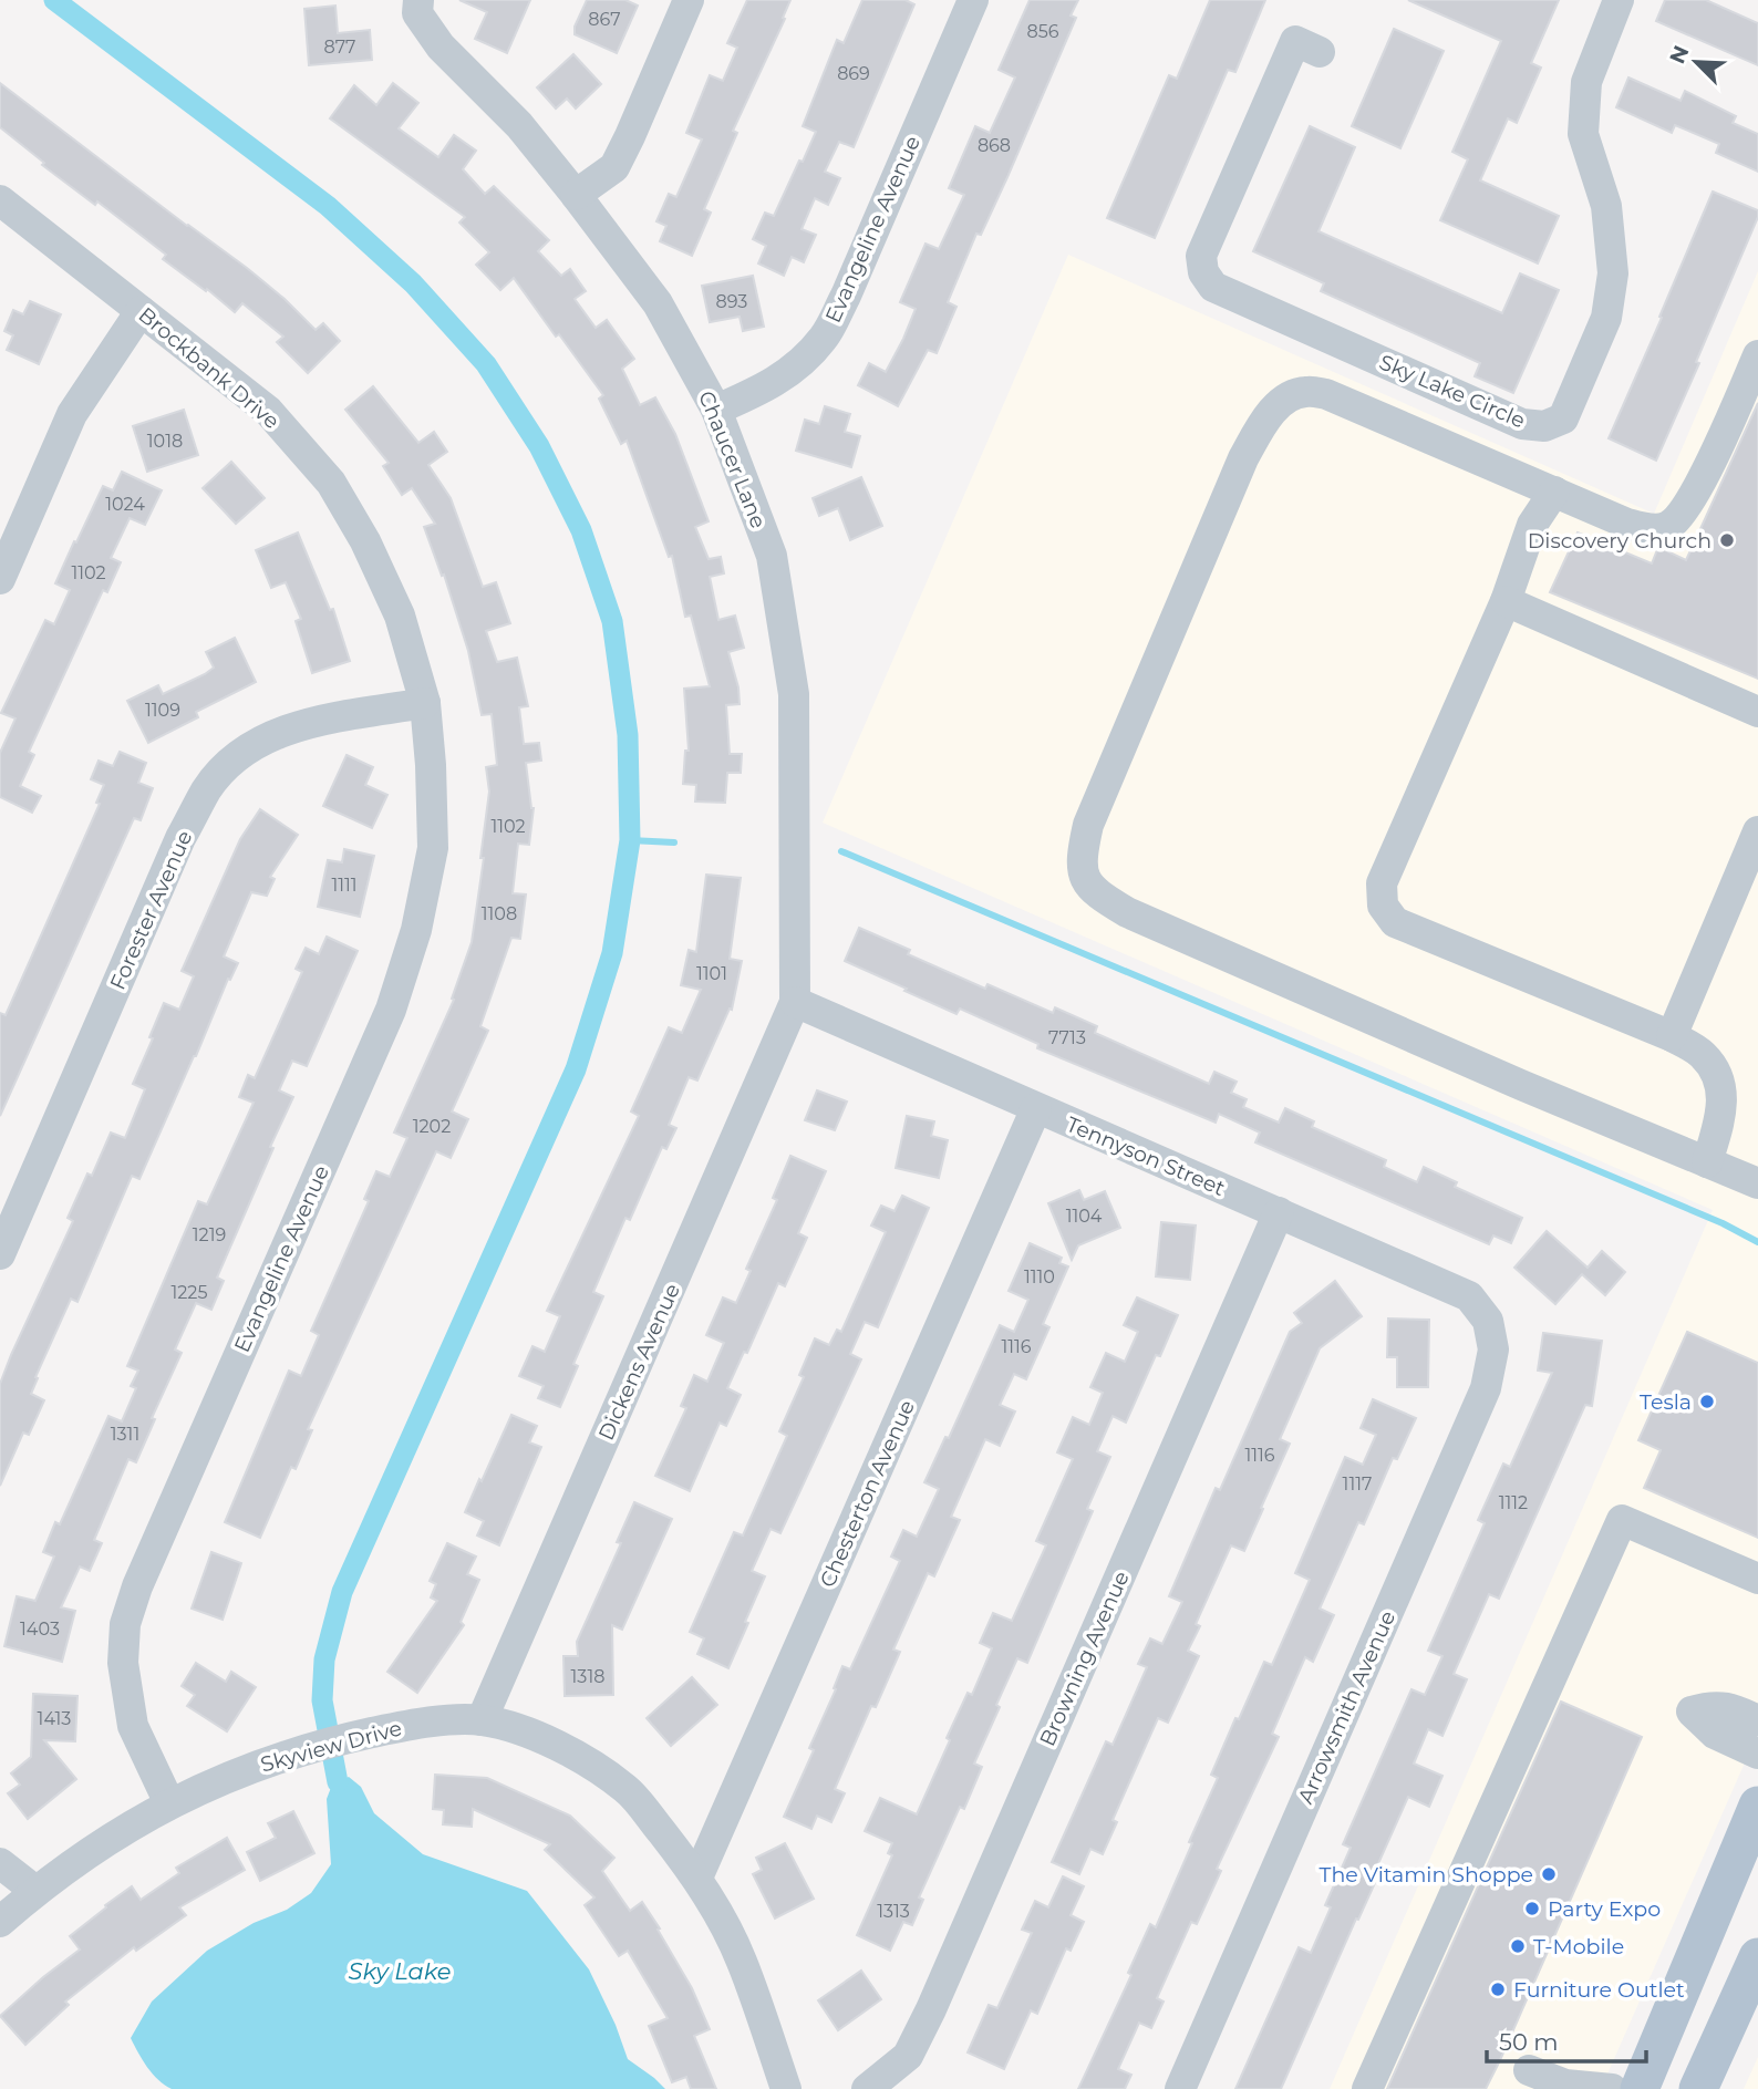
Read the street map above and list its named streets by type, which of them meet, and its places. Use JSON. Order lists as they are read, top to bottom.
{
  "streets": {
    "street": [
      "Evangeline Avenue",
      "Brockbank Drive",
      "Sky Lake Circle",
      "Chaucer Lane",
      "Forester Avenue",
      "Tennyson Street",
      "Dickens Avenue",
      "Chesterton Avenue",
      "Browning Avenue",
      "Arrowsmith Avenue",
      "Skyview Drive"
    ]
  },
  "crossings": [
    ["Evangeline Avenue", "Brockbank Drive"],
    ["Evangeline Avenue", "Chaucer Lane"],
    ["Evangeline Avenue", "Forester Avenue"],
    ["Evangeline Avenue", "Skyview Drive"],
    ["Brockbank Drive", "Forester Avenue"],
    ["Chaucer Lane", "Tennyson Street"],
    ["Chaucer Lane", "Dickens Avenue"],
    ["Tennyson Street", "Dickens Avenue"],
    ["Tennyson Street", "Chesterton Avenue"],
    ["Tennyson Street", "Browning Avenue"],
    ["Tennyson Street", "Arrowsmith Avenue"],
    ["Dickens Avenue", "Skyview Drive"],
    ["Chesterton Avenue", "Skyview Drive"]
  ],
  "water": ["Sky Lake"],
  "places": [
    "Discovery Church",
    "Tesla",
    "The Vitamin Shoppe",
    "Party Expo",
    "T-Mobile",
    "Furniture Outlet"
  ],
  "house_numbers": [
    "867",
    "856",
    "877",
    "869",
    "868",
    "893",
    "1018",
    "1024",
    "1102",
    "1109",
    "1102",
    "1111",
    "1108",
    "1101",
    "7713",
    "1202",
    "1104",
    "1219",
    "1110",
    "1225",
    "1116",
    "1311",
    "1116",
    "1117",
    "1112",
    "1403",
    "1318",
    "1413",
    "1313"
  ],
  "scale_bar": "50 m",
  "north": "top left"
}
